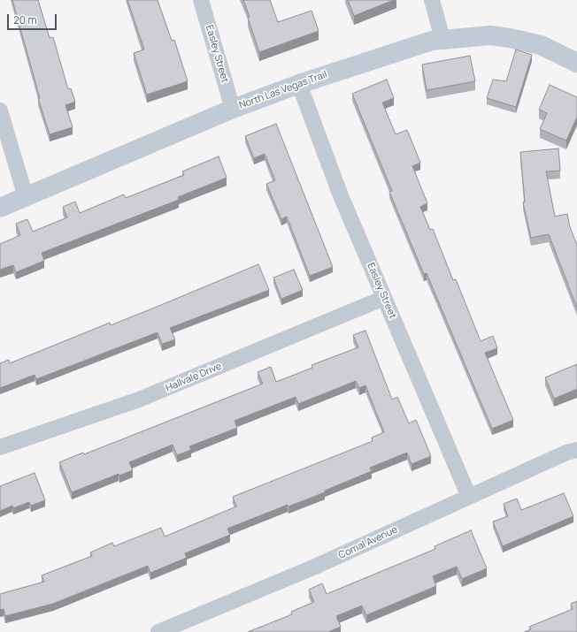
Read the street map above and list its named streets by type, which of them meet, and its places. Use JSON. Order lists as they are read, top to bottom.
{
  "streets": {
    "street": [
      "Easley Street",
      "North Las Vegas Trail",
      "Hallvale Drive",
      "Comal Avenue"
    ]
  },
  "crossings": [
    ["Easley Street", "North Las Vegas Trail"],
    ["Easley Street", "Hallvale Drive"],
    ["Easley Street", "Comal Avenue"]
  ],
  "scale_bar": "20 m"
}
